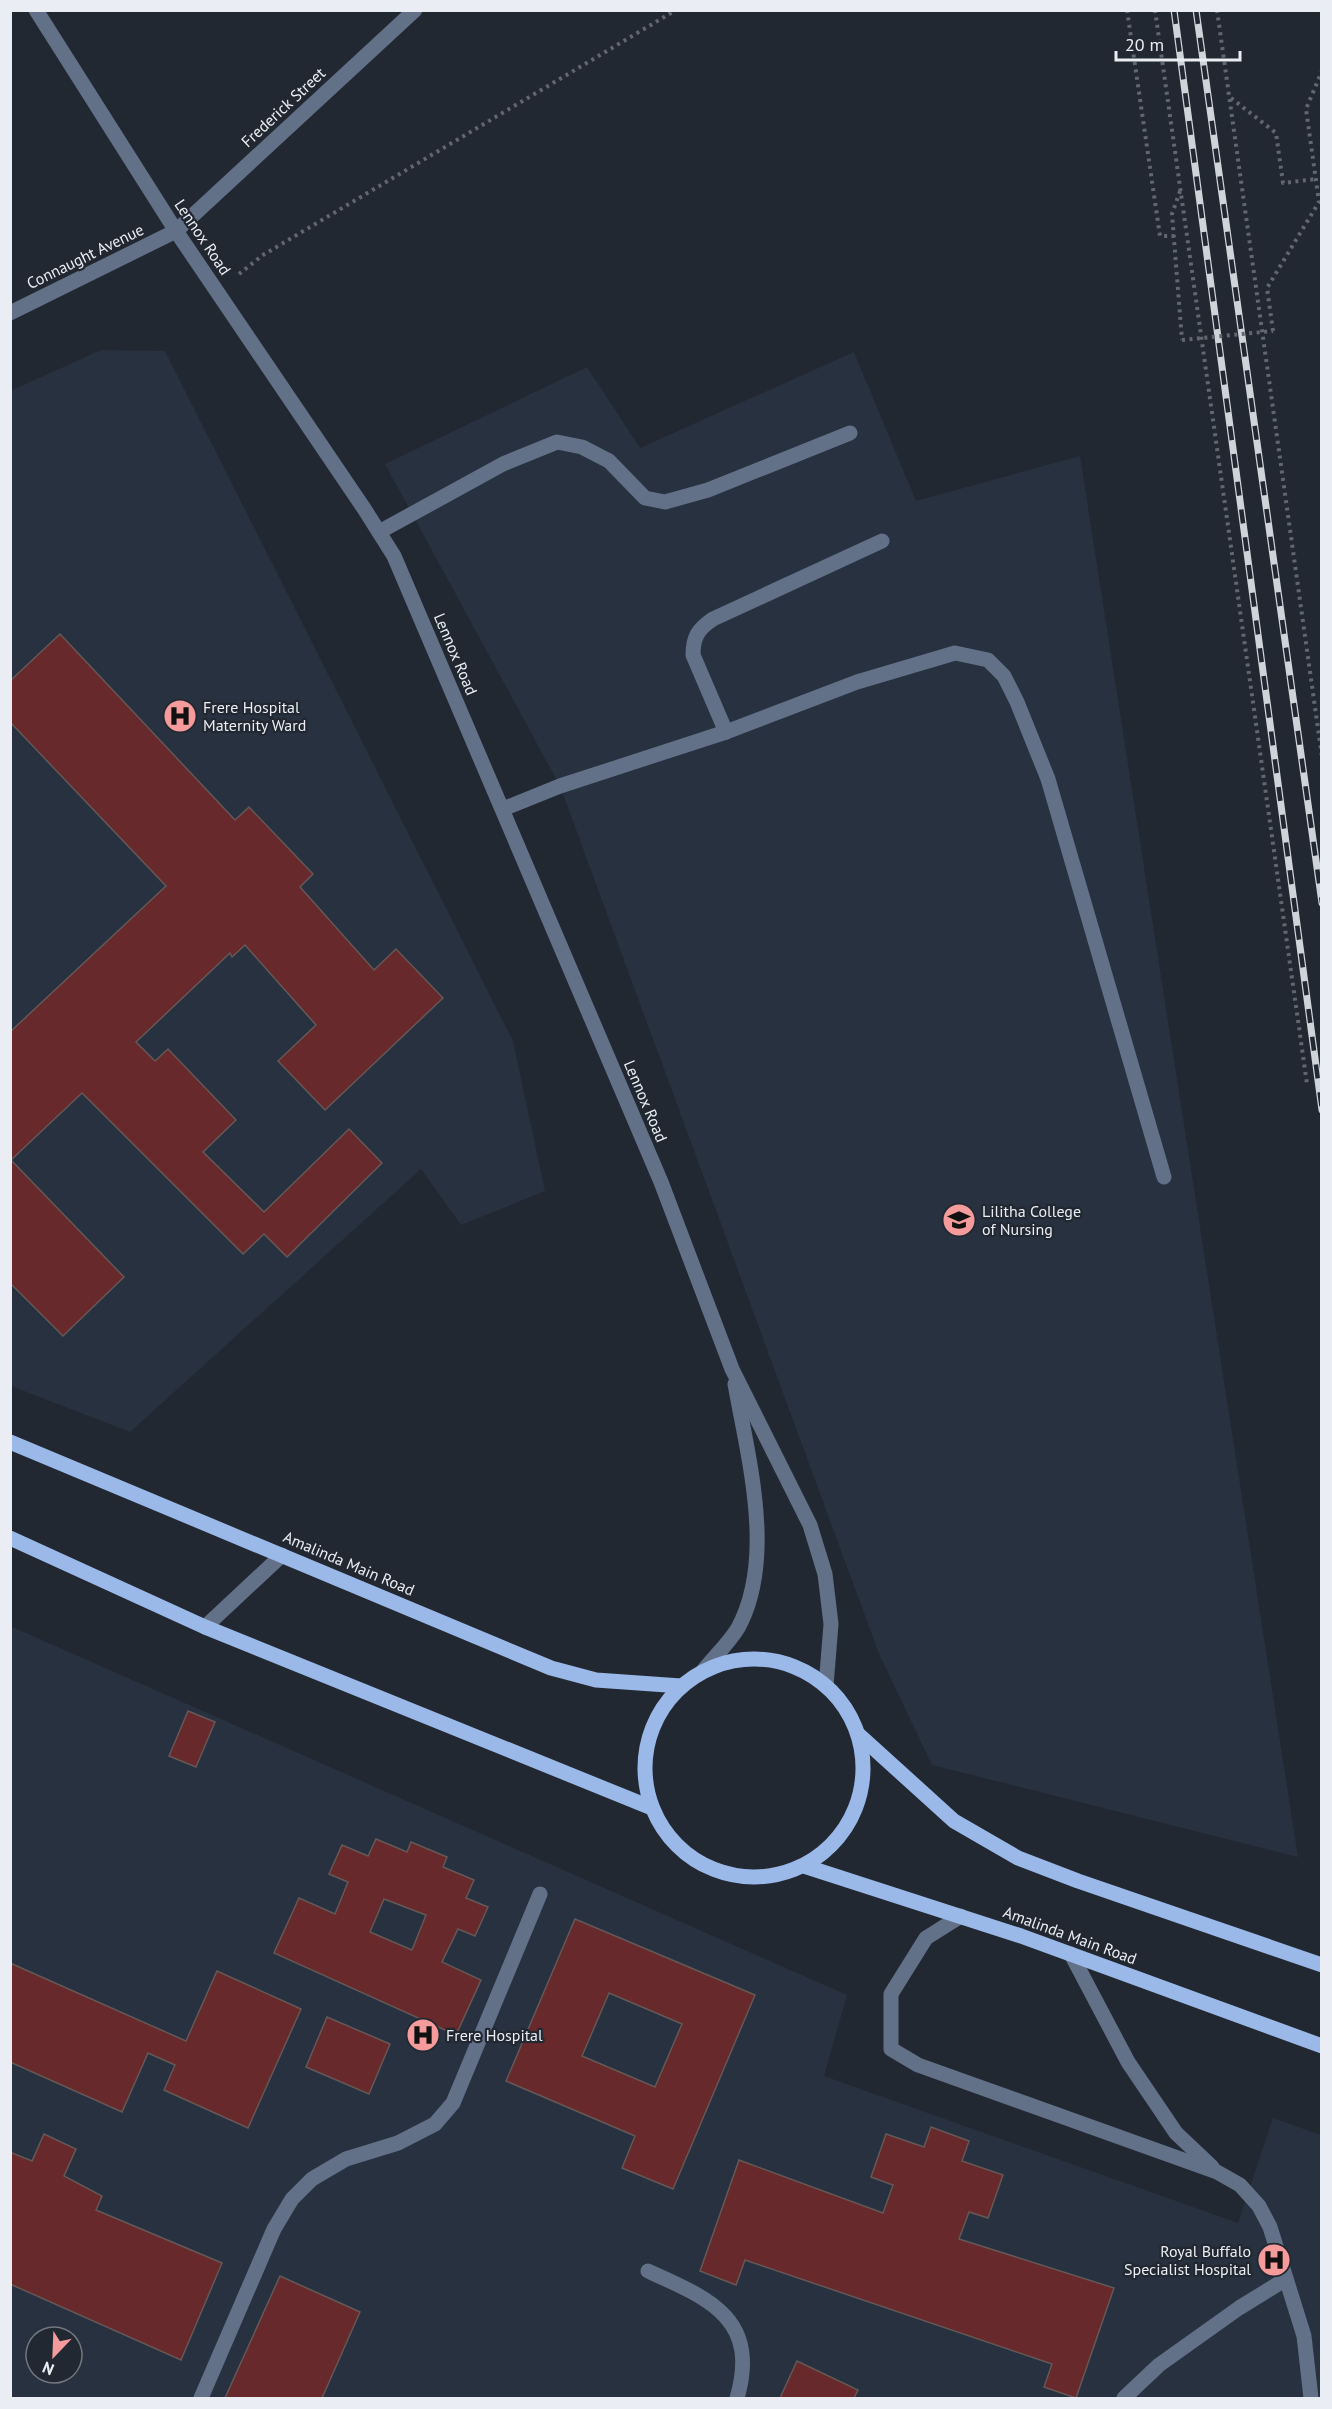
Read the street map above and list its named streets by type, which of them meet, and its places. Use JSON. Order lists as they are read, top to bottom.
{
  "streets": {
    "main road": ["Amalinda Main Road"],
    "street": ["Frederick Street", "Lennox Road", "Connaught Avenue"]
  },
  "crossings": [
    ["Frederick Street", "Lennox Road"],
    ["Frederick Street", "Connaught Avenue"],
    ["Lennox Road", "Connaught Avenue"]
  ],
  "places": {
    "hospital": ["Frere Hospital Maternity Ward", "Frere Hospital", "Royal Buffalo Specialist Hospital"],
    "school or university": ["Lilitha College of Nursing"]
  },
  "scale_bar": "20 m",
  "north": "bottom left"
}
